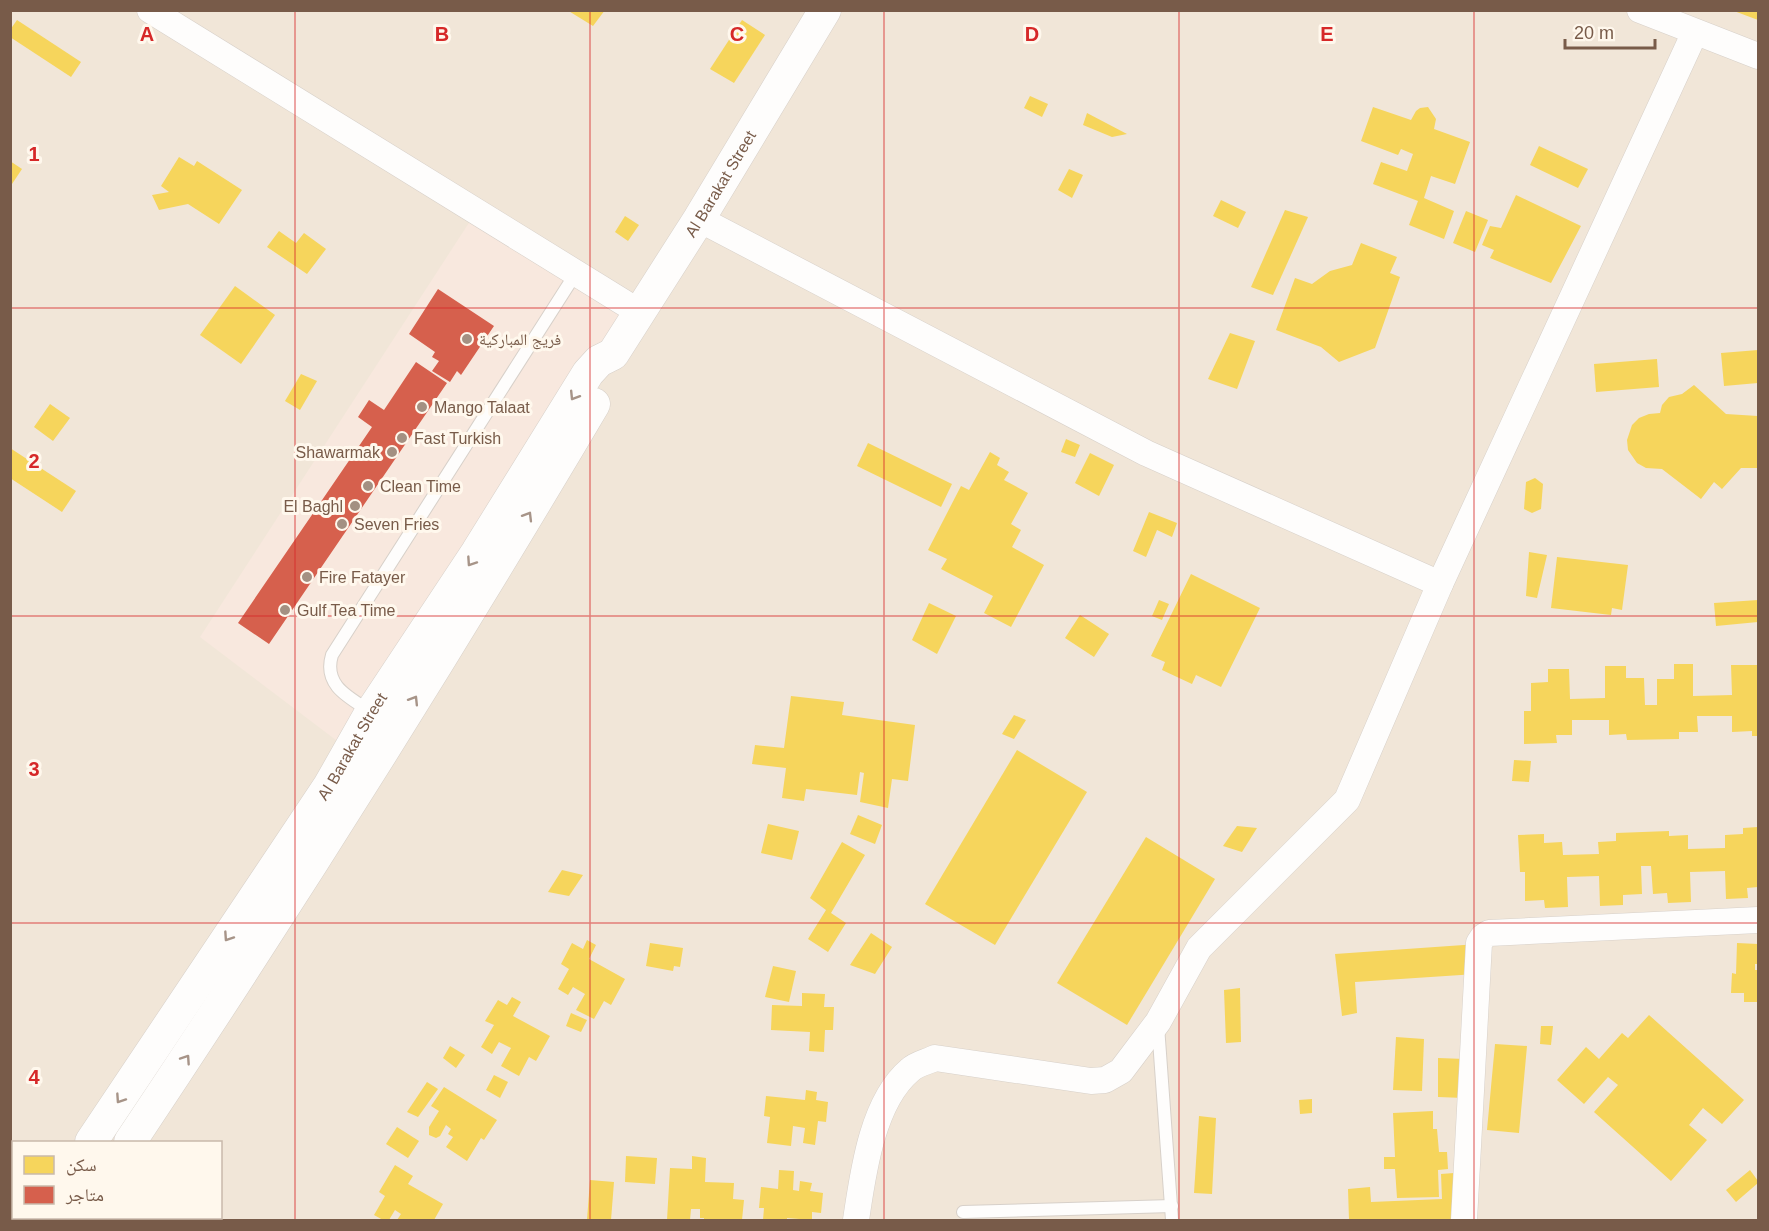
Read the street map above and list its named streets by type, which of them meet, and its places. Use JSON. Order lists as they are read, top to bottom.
{
  "streets": {
    "street": ["Al Barakat Street"]
  },
  "places": [
    "فريج المباركية",
    "Mango Talaat",
    "Fast Turkish",
    "Shawarmak",
    "Clean Time",
    "El Baghl",
    "Seven Fries",
    "Fire Fatayer",
    "Gulf Tea Time"
  ],
  "legend": ["سكن", "متاجر"],
  "scale_bar": "20 m",
  "grid": {
    "columns": [
      "A",
      "B",
      "C",
      "D",
      "E"
    ],
    "rows": [
      "1",
      "2",
      "3",
      "4"
    ]
  }
}
